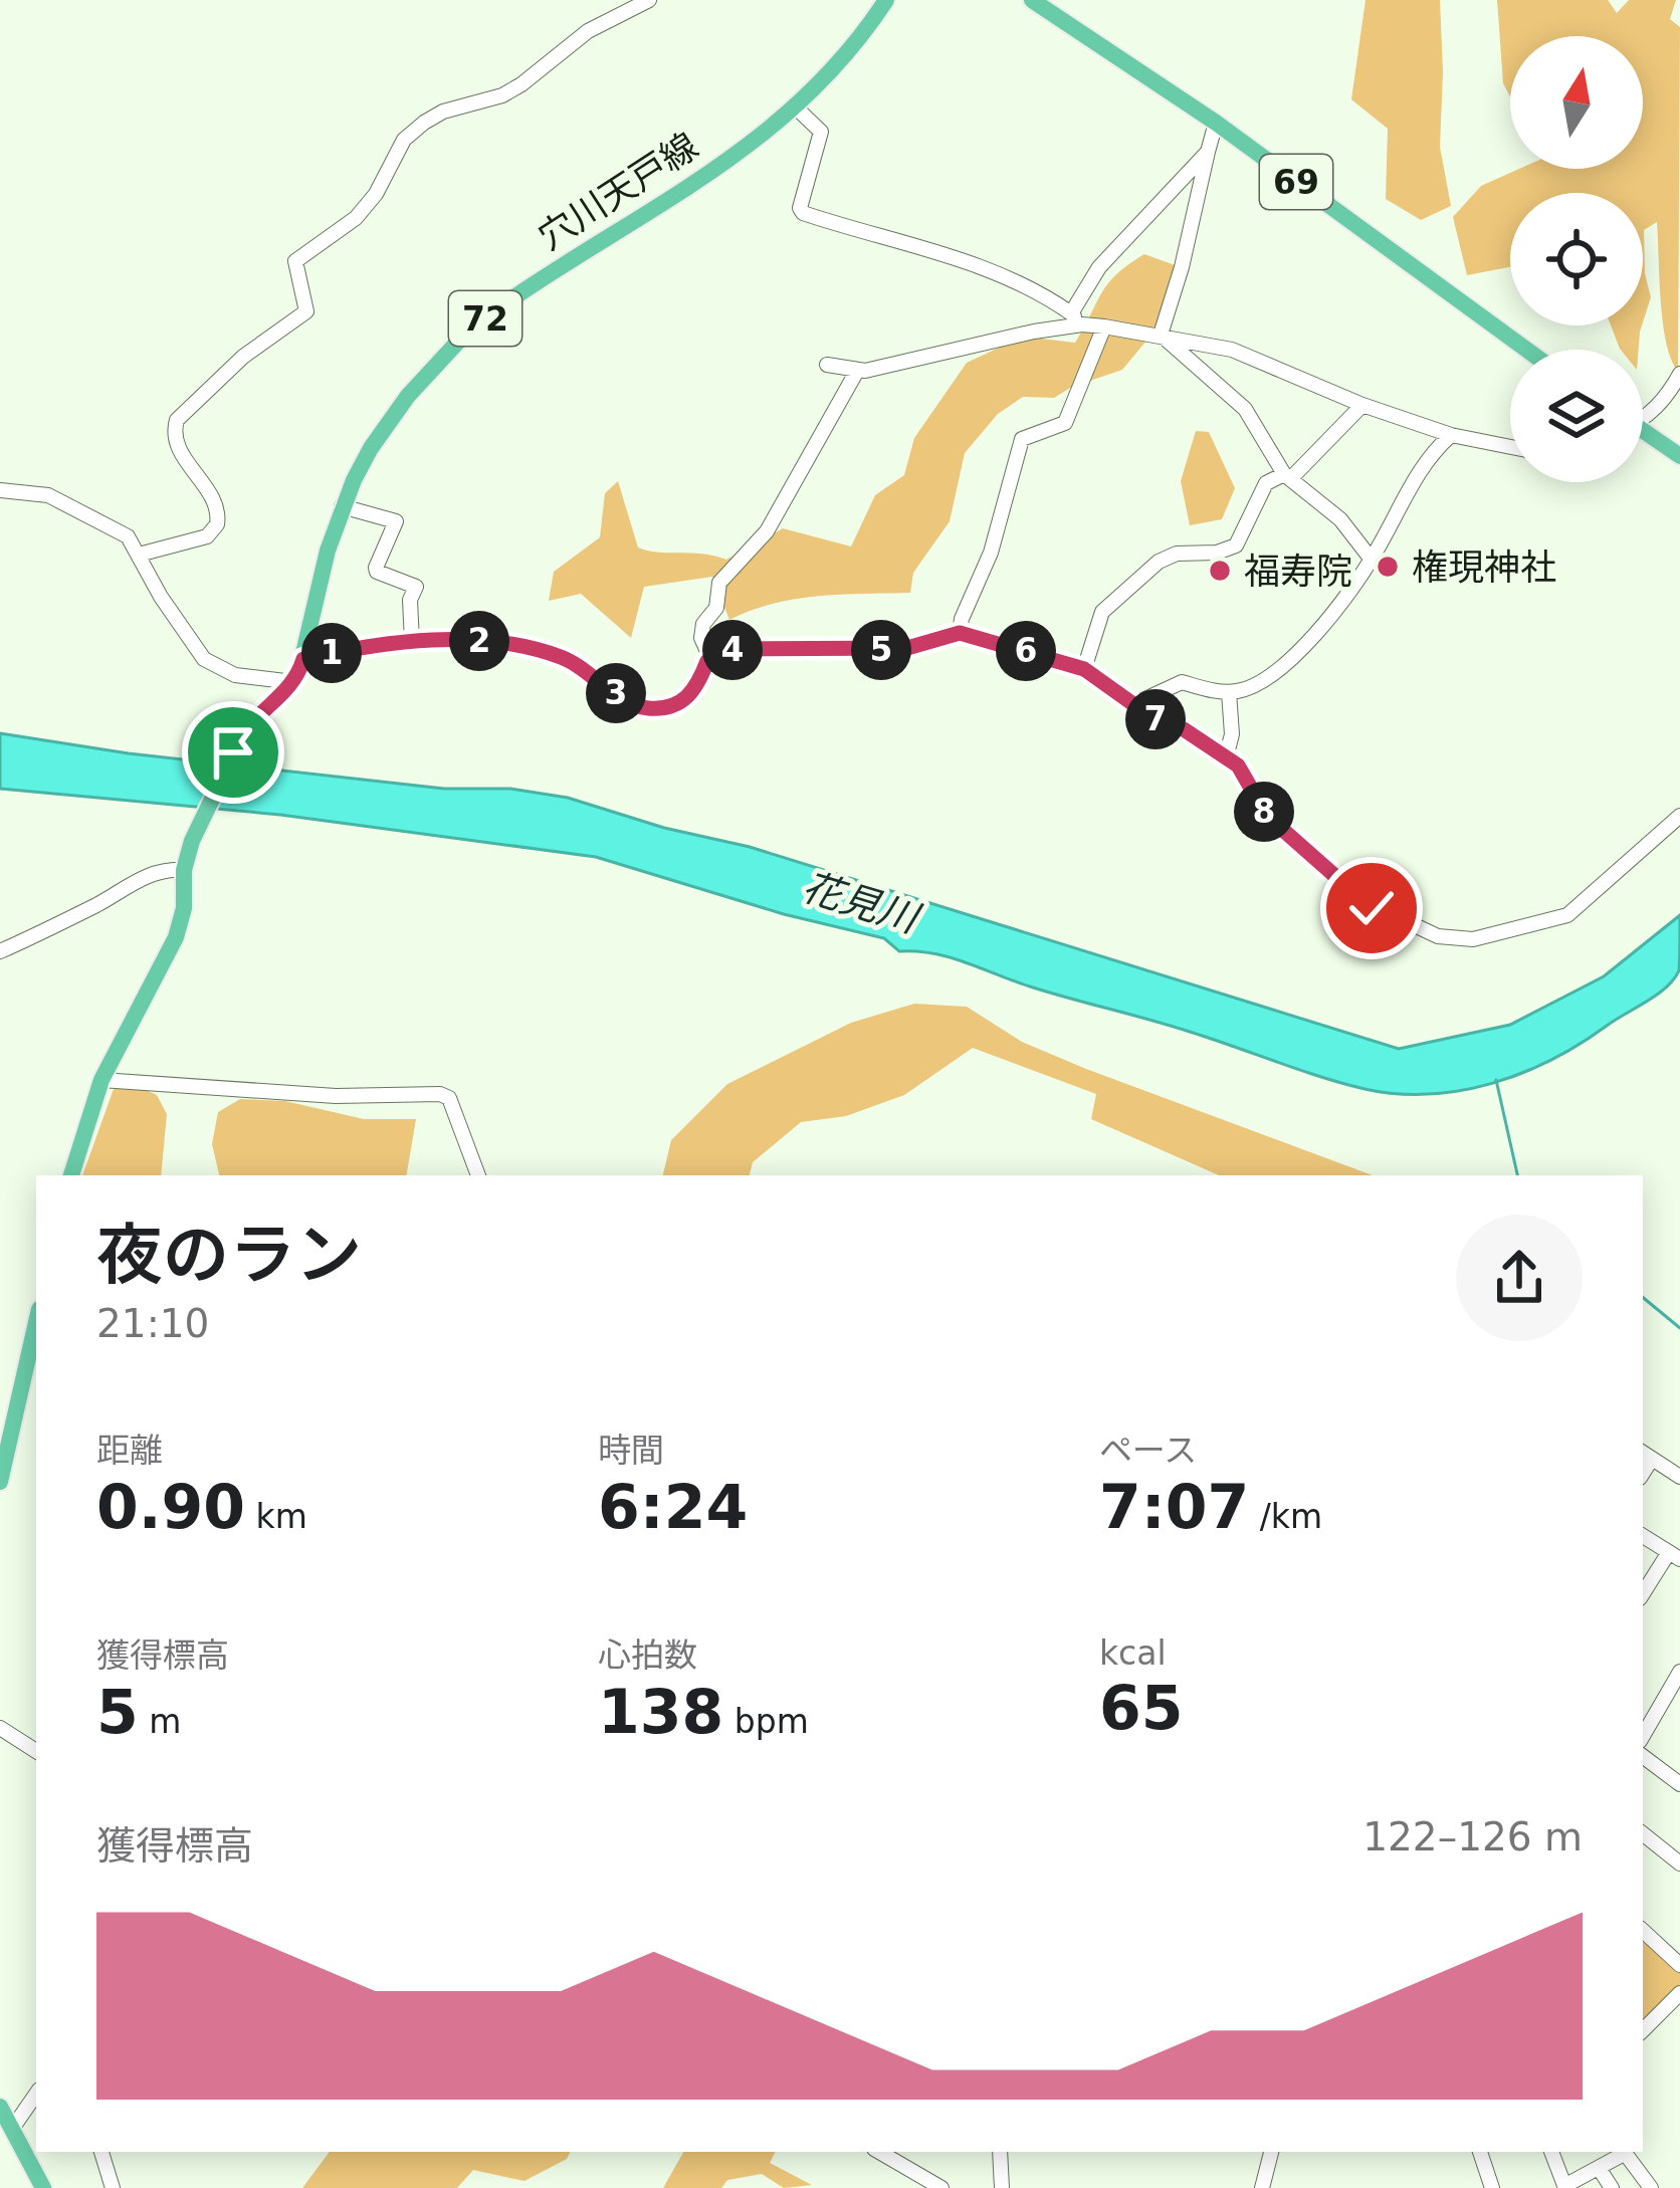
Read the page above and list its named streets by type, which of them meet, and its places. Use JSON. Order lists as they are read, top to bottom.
{
  "streets": {
    "main road": ["69", "穴川天戸線", "72"]
  },
  "crossings": [
    ["穴川天戸線", "72"]
  ],
  "water": ["花見川"],
  "places": ["権現神社", "福寿院"],
  "north": "top",
  "page": {
    "pins": [
      "2",
      "4",
      "5",
      "6",
      "1",
      "3",
      "7",
      "8"
    ],
    "heading": ["夜のラン", "21:10"],
    "stats": [
      ["距離", "0.90 km"],
      ["時間", "6:24"],
      ["ペース", "7:07 /km"],
      ["獲得標高", "5 m"],
      ["心拍数", "138 bpm"],
      ["kcal", "65"]
    ],
    "chart": ["獲得標高", "122–126 m"]
  }
}
